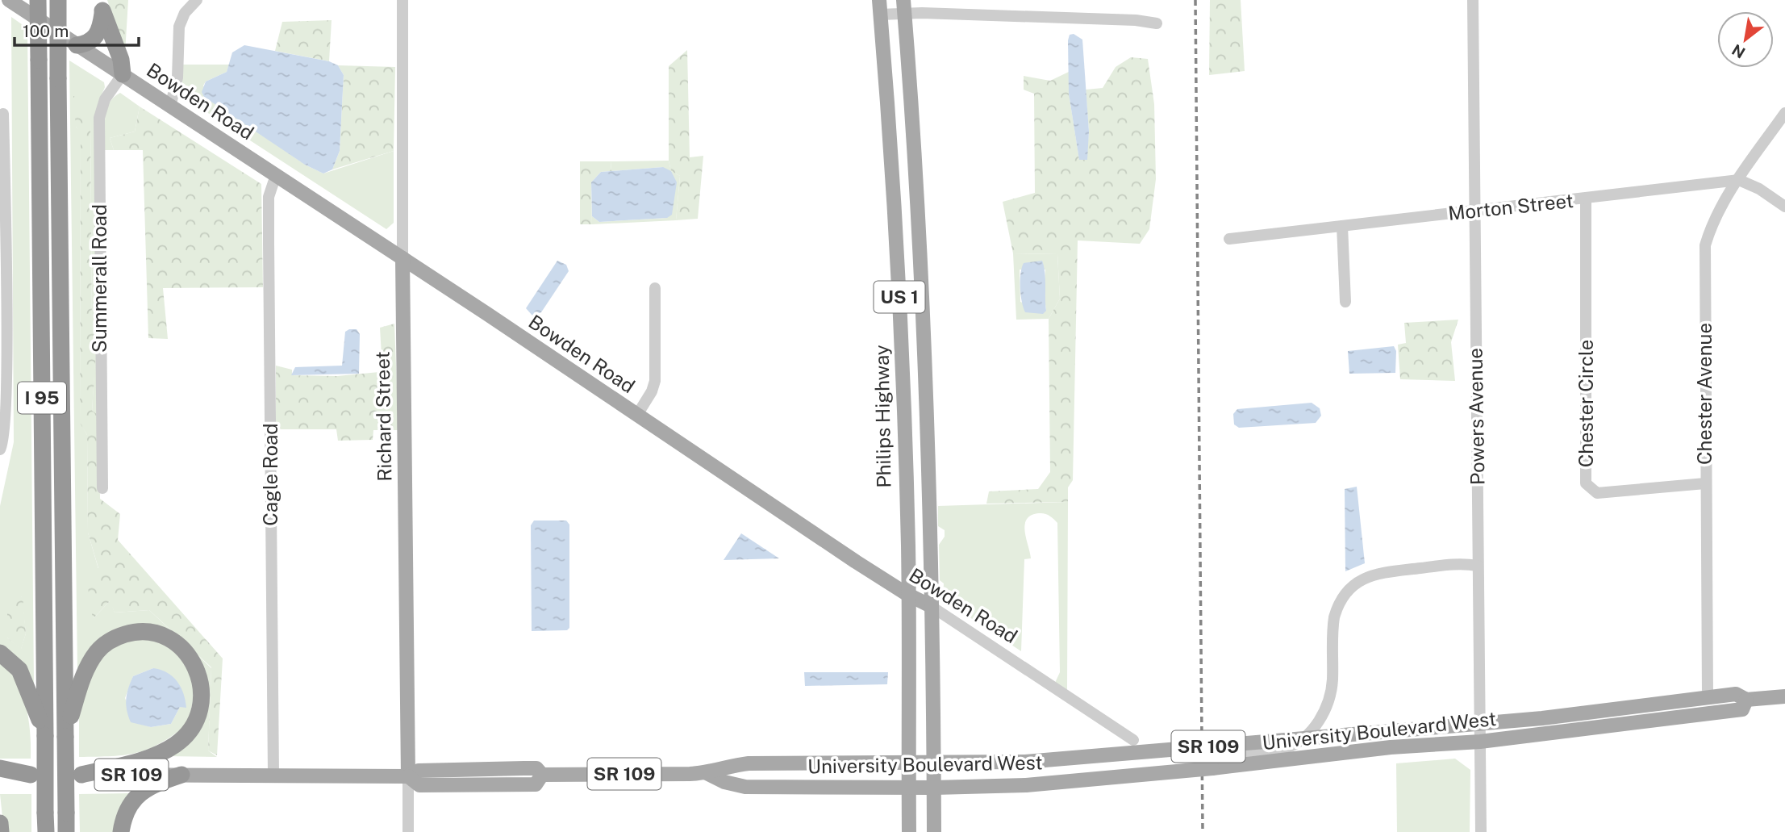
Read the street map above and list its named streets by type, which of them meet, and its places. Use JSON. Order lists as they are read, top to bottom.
{
  "streets": {
    "highway": ["I 95"],
    "main road": [
      "Bowden Road",
      "US 1",
      "Richard Street",
      "Philips Highway",
      "University Boulevard West",
      "SR 109"
    ],
    "street": [
      "Morton Street",
      "Summerall Road",
      "Chester Avenue",
      "Chester Circle",
      "Powers Avenue",
      "Cagle Road"
    ]
  },
  "crossings": [
    ["Bowden Road", "Summerall Road"],
    ["Bowden Road", "US 1"],
    ["Bowden Road", "Richard Street"],
    ["Bowden Road", "Philips Highway"],
    ["Bowden Road", "Cagle Road"],
    ["Morton Street", "Chester Avenue"],
    ["Morton Street", "Chester Circle"],
    ["Morton Street", "Powers Avenue"],
    ["US 1", "University Boulevard West"],
    ["Chester Avenue", "Chester Circle"],
    ["Chester Avenue", "University Boulevard West"],
    ["Richard Street", "University Boulevard West"],
    ["Philips Highway", "University Boulevard West"],
    ["Powers Avenue", "University Boulevard West"],
    ["Cagle Road", "University Boulevard West"]
  ],
  "scale_bar": "100 m",
  "north": "bottom left"
}
